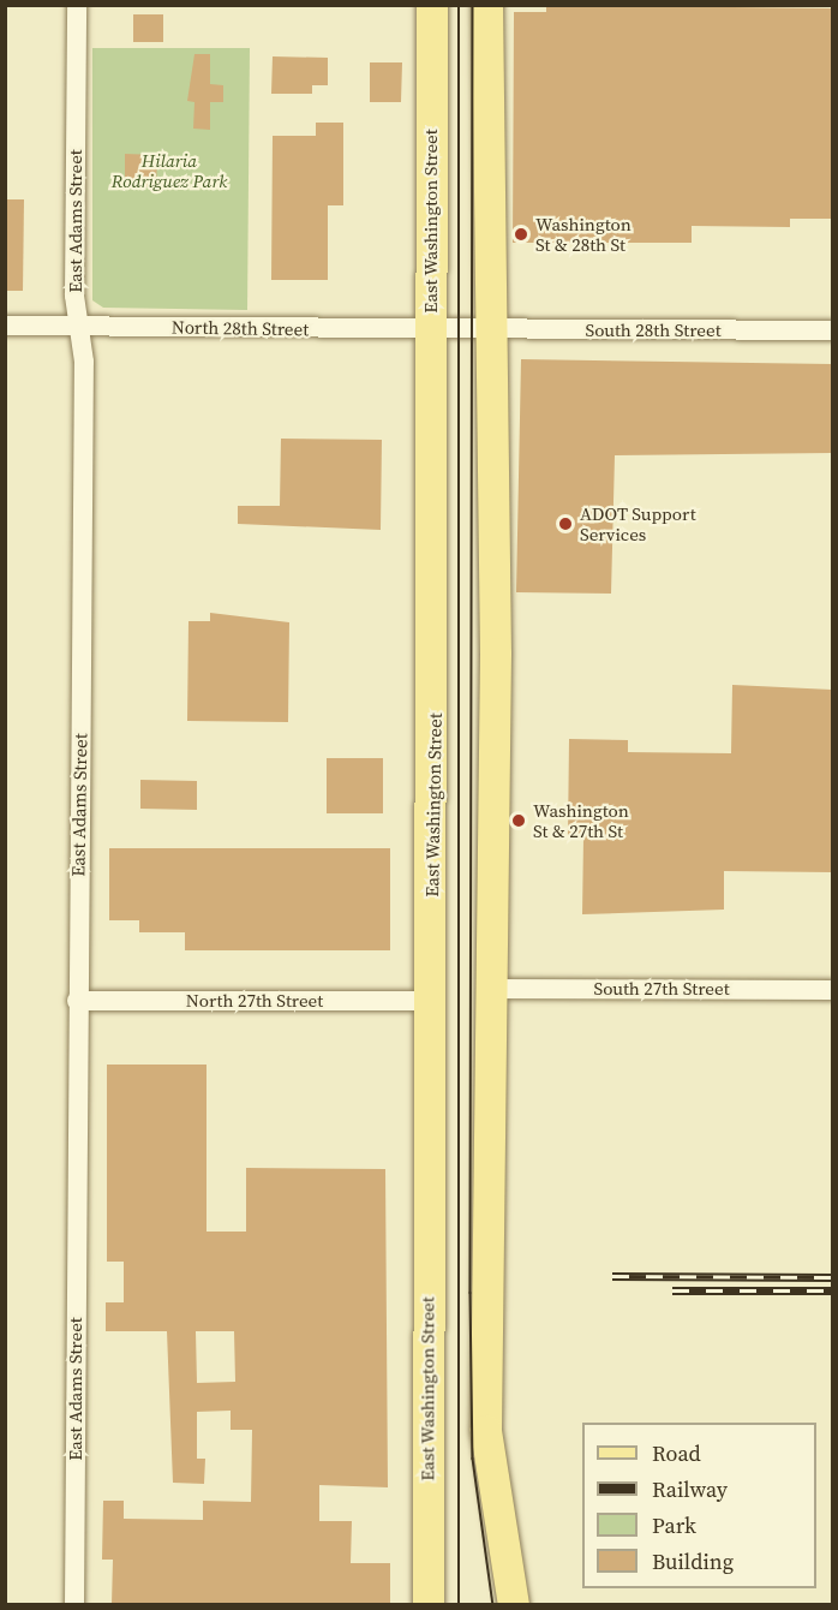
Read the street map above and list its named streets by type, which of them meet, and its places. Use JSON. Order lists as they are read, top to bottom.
{
  "streets": {
    "main road": ["East Washington Street"],
    "street": [
      "East Adams Street",
      "North 28th Street",
      "South 28th Street",
      "South 27th Street",
      "North 27th Street"
    ]
  },
  "crossings": [
    ["East Adams Street", "North 28th Street"],
    ["East Adams Street", "North 27th Street"],
    ["East Washington Street", "North 28th Street"],
    ["East Washington Street", "North 27th Street"],
    ["North 28th Street", "South 28th Street"]
  ],
  "parks": ["Hilaria Rodriguez Park"],
  "places": ["Washington St & 28th St", "ADOT Support Services", "Washington St & 27th St"],
  "legend": [
    "Road",
    "Railway",
    "Park",
    "Building"
  ]
}
